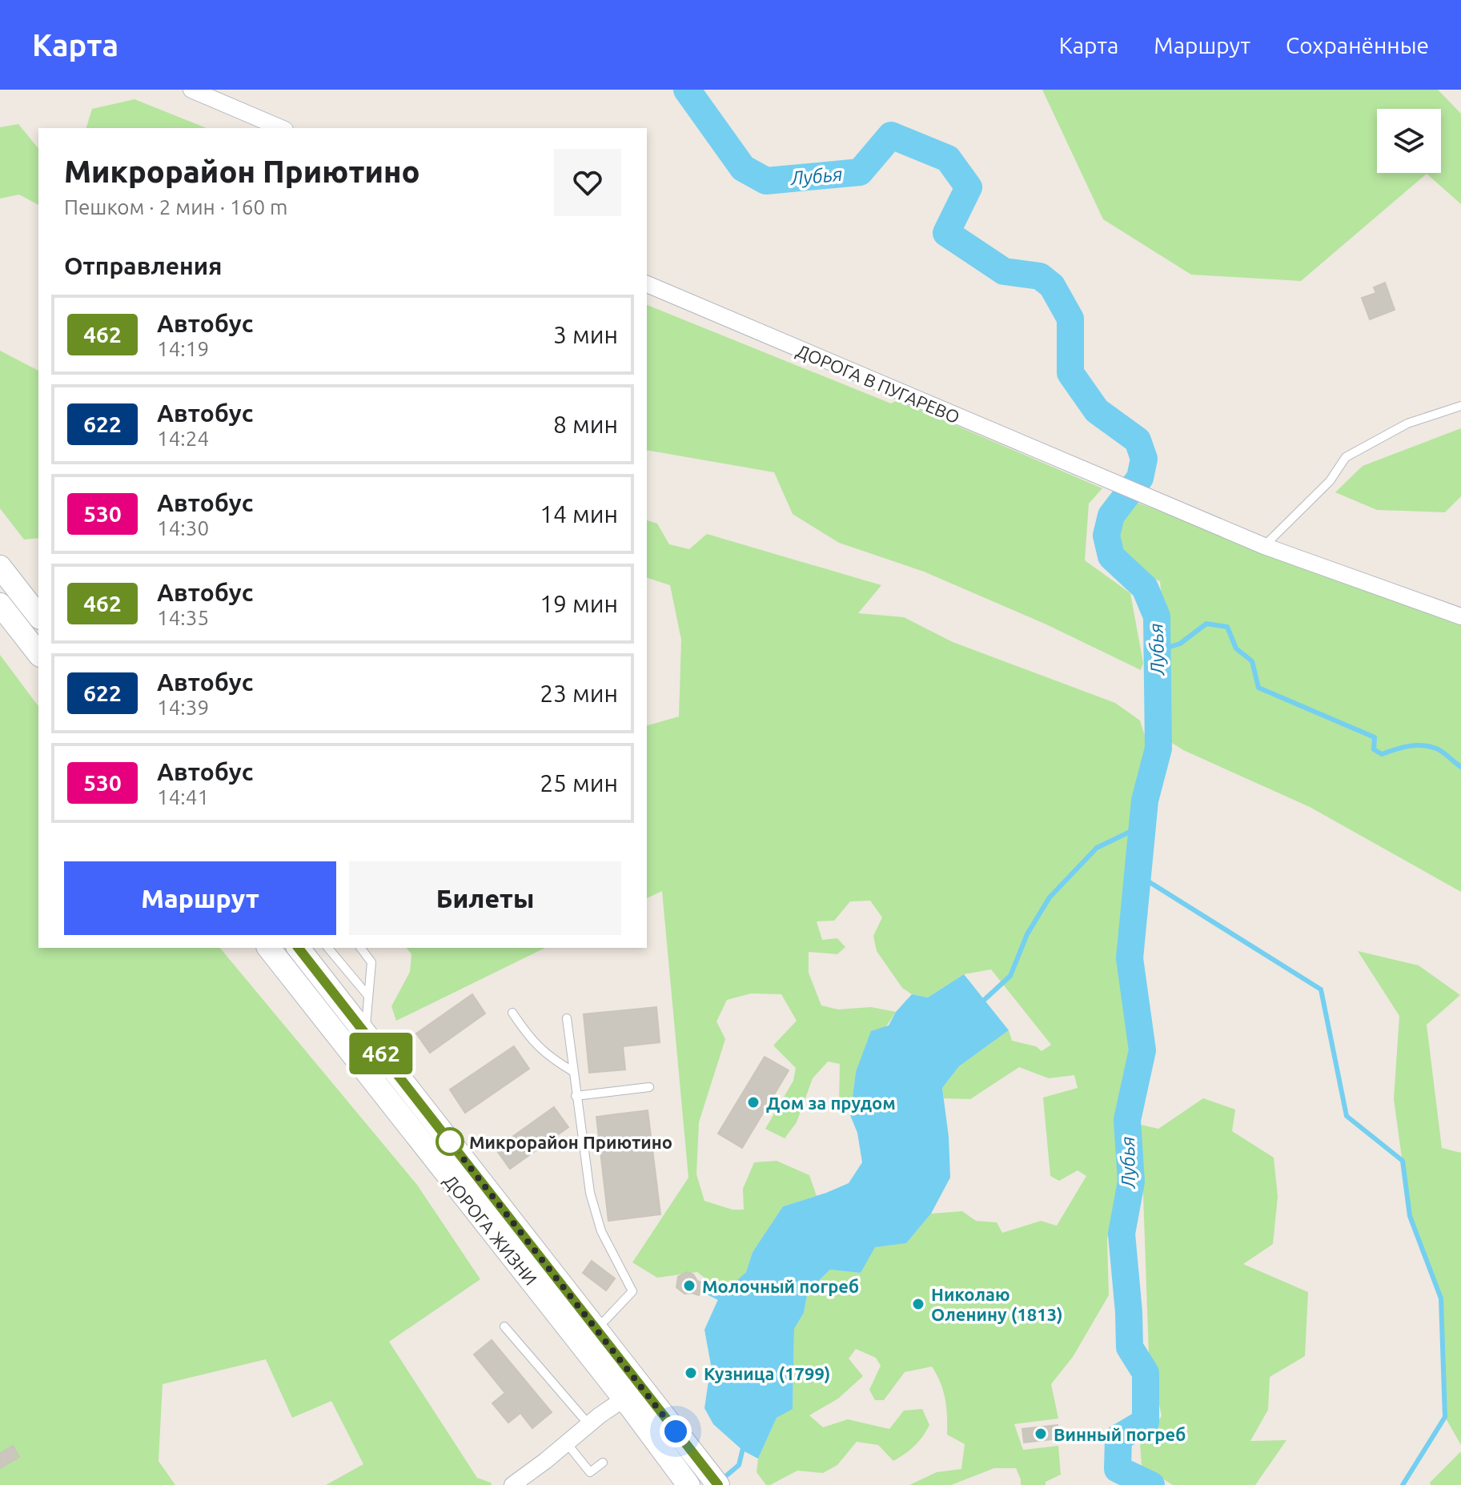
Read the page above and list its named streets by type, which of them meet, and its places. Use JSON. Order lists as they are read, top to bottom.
{
  "streets": {
    "main road": ["ДОРОГА ЖИЗНИ"],
    "street": ["ДОРОГА В ПУГАРЕВО"]
  },
  "water": ["Лубья"],
  "places": [
    "Дом за прудом",
    "Микрорайон Приютино",
    "Молочный погреб",
    "Николаю Оленину (1813)",
    "Кузница (1799)",
    "Винный погреб"
  ],
  "lines": ["bus line 462"],
  "page": {
    "header": "Карта",
    "nav": ["Карта", "Маршрут", "Сохранённые"],
    "on_map": "462",
    "heading": [
      ["Микрорайон Приютино", "Пешком · 2 мин · 160 m"],
      "Отправления"
    ],
    "list": [
      {
        "mark": "462",
        "name": "Автобус",
        "note": "14:19",
        "value": "3 мин"
      },
      {
        "mark": "622",
        "name": "Автобус",
        "note": "14:24",
        "value": "8 мин"
      },
      {
        "mark": "530",
        "name": "Автобус",
        "note": "14:30",
        "value": "14 мин"
      },
      {
        "mark": "462",
        "name": "Автобус",
        "note": "14:35",
        "value": "19 мин"
      },
      {
        "mark": "622",
        "name": "Автобус",
        "note": "14:39",
        "value": "23 мин"
      },
      {
        "mark": "530",
        "name": "Автобус",
        "note": "14:41",
        "value": "25 мин"
      }
    ],
    "buttons": ["Маршрут", "Билеты"]
  }
}
